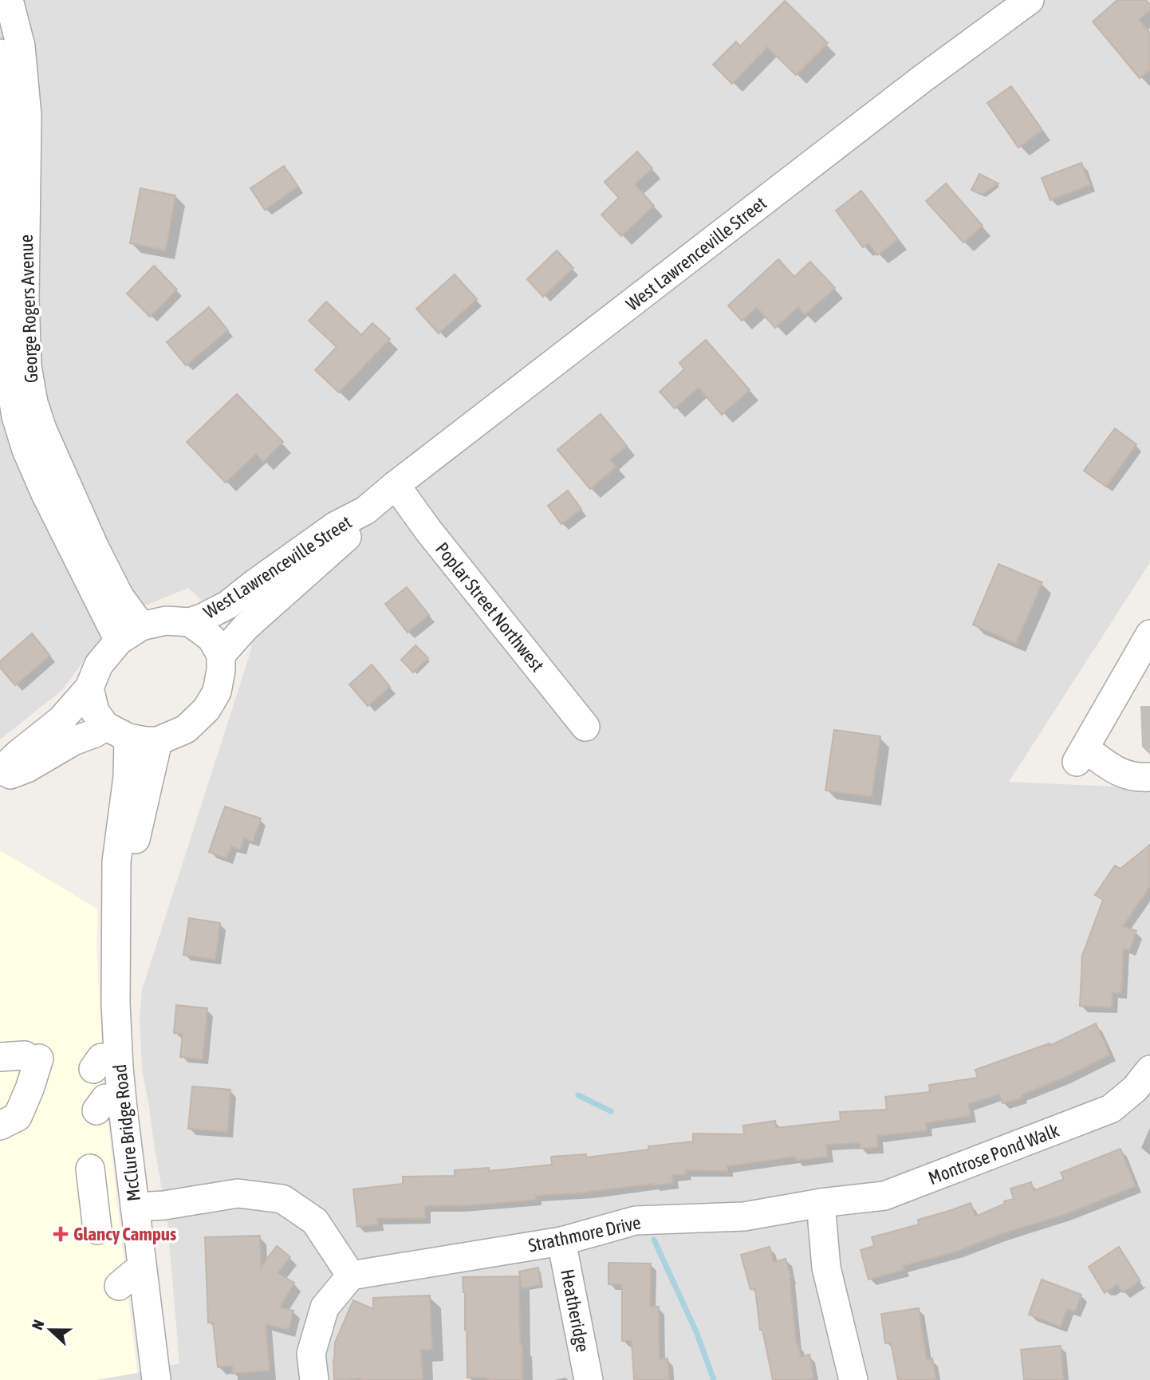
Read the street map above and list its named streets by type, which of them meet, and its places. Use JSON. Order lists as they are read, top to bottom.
{
  "streets": {
    "street": [
      "West Lawrenceville Street",
      "George Rogers Avenue",
      "Poplar Street Northwest",
      "McClure Bridge Road",
      "Montrose Pond Walk",
      "Strathmore Drive",
      "Heatheridge"
    ]
  },
  "crossings": [
    ["West Lawrenceville Street", "George Rogers Avenue"],
    ["West Lawrenceville Street", "Poplar Street Northwest"],
    ["West Lawrenceville Street", "McClure Bridge Road"],
    ["George Rogers Avenue", "McClure Bridge Road"],
    ["Montrose Pond Walk", "Strathmore Drive"],
    ["Strathmore Drive", "Heatheridge"]
  ],
  "places": {
    "health": ["Glancy Campus"]
  },
  "north": "left"
}
